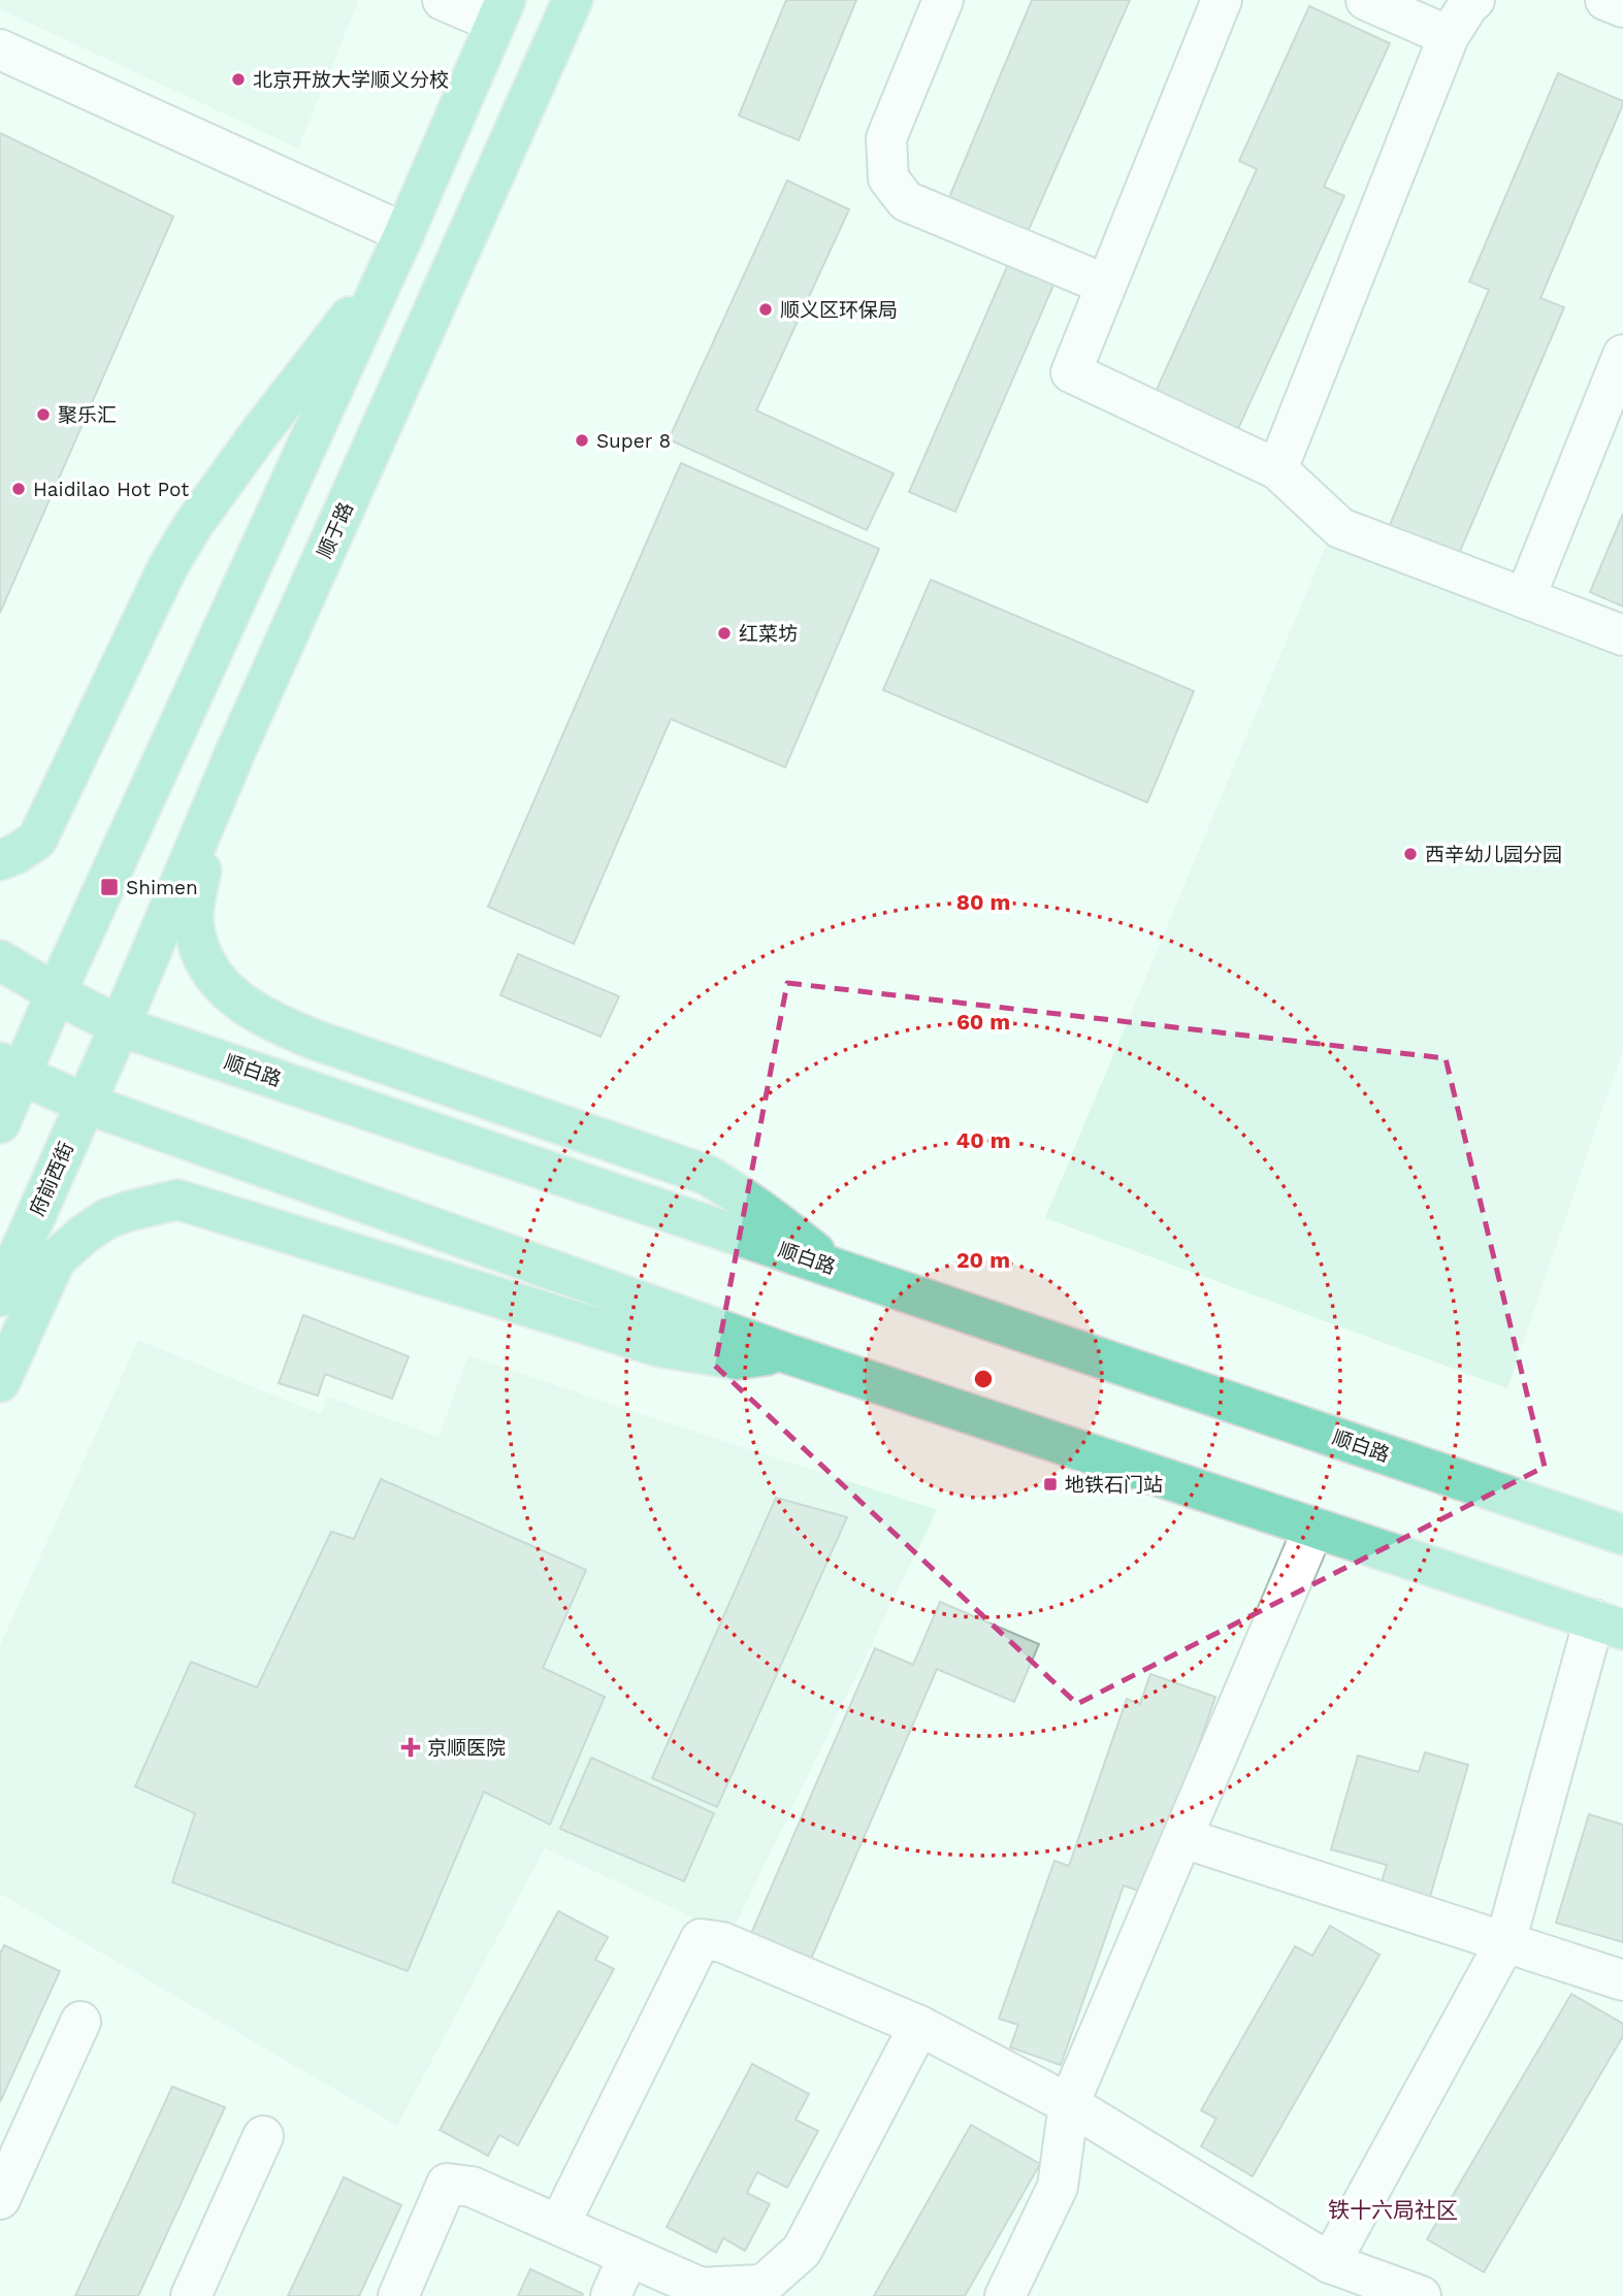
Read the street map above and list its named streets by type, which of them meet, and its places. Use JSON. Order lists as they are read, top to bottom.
{
  "streets": {
    "main road": ["顺于路", "顺白路", "府前西街"]
  },
  "crossings": [
    ["顺于路", "顺白路"],
    ["顺于路", "府前西街"]
  ],
  "districts": ["铁十六局社区"],
  "places": {
    "other": [
      "北京开放大学顺义分校",
      "顺义区环保局",
      "聚乐汇",
      "Super 8",
      "Haidilao Hot Pot",
      "红菜坊",
      "西辛幼儿园分园"
    ],
    "transit": ["Shimen", "地铁石门站"],
    "health": ["京顺医院"]
  },
  "rings": [
    "80 m",
    "60 m",
    "40 m",
    "20 m"
  ]
}
